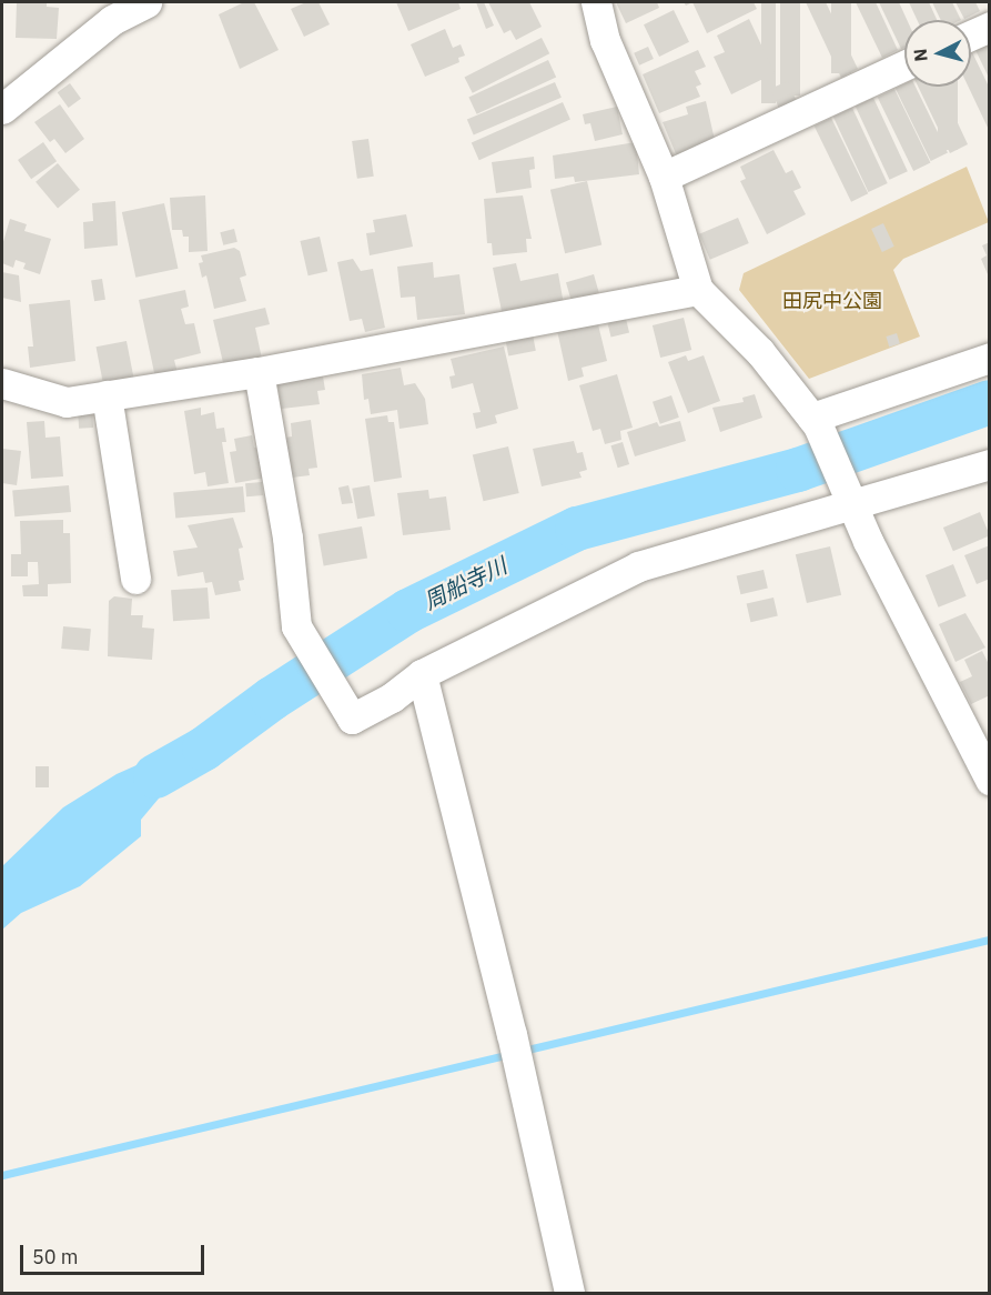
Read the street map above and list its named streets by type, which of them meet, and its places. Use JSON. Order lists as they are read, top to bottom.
{
  "water": ["周船寺川"],
  "parks": ["田尻中公園"],
  "scale_bar": "50 m",
  "north": "left"
}
